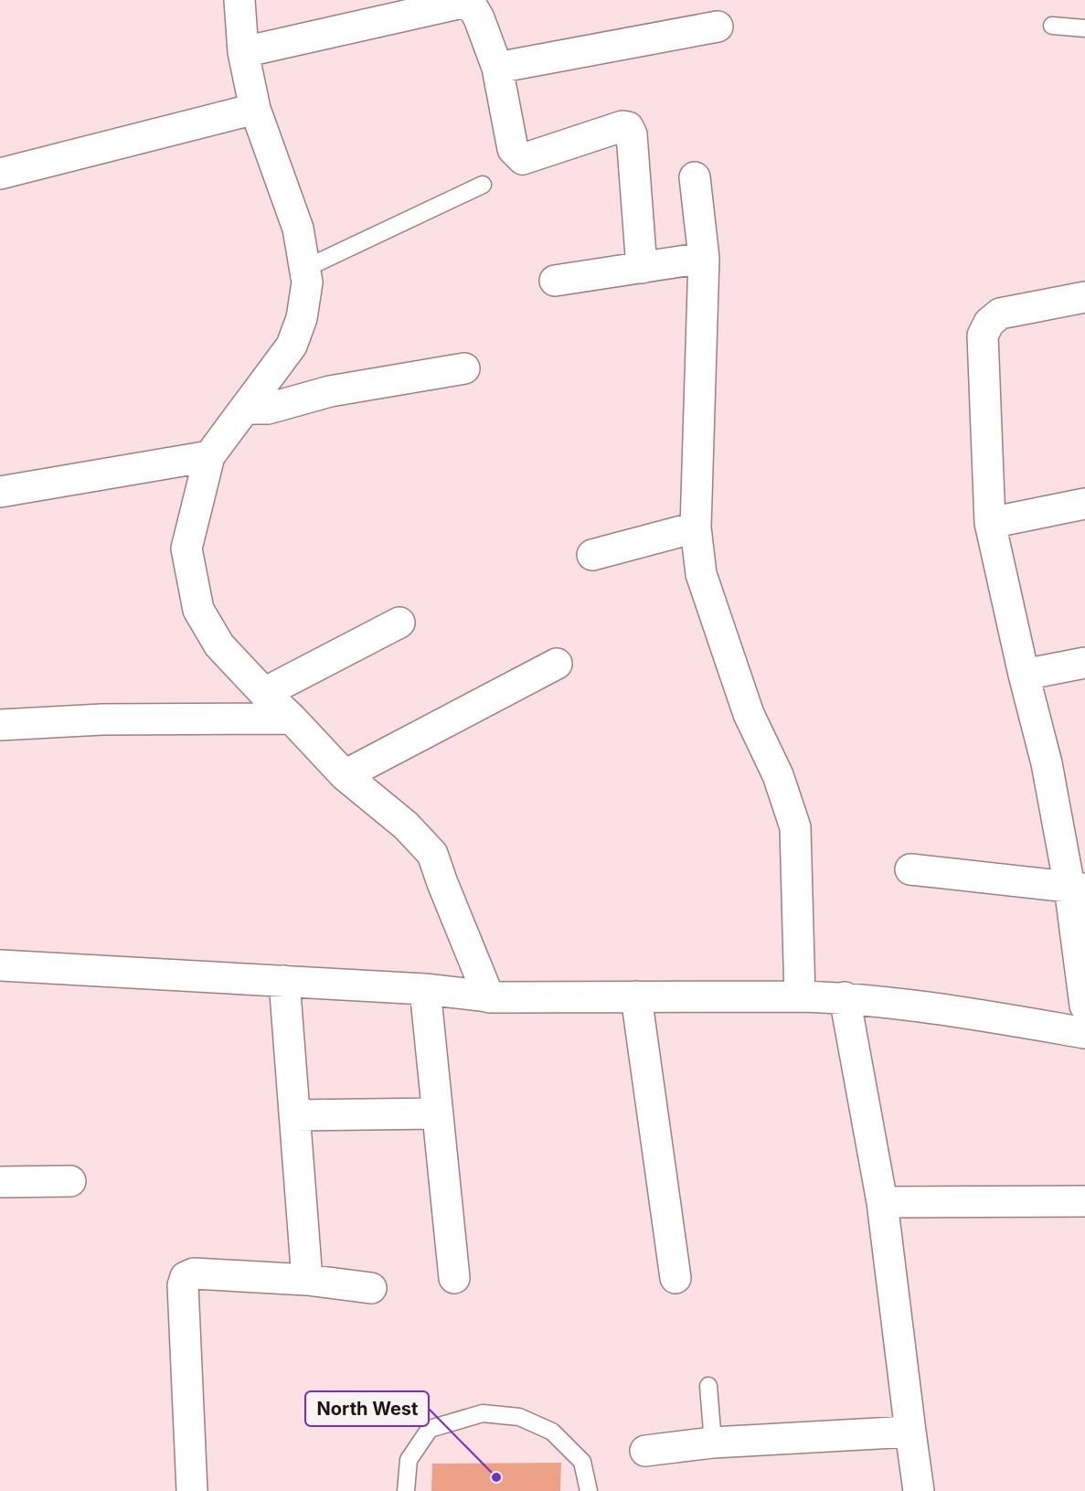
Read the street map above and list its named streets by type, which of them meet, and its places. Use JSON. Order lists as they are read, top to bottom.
{
  "places": ["North West"]
}
